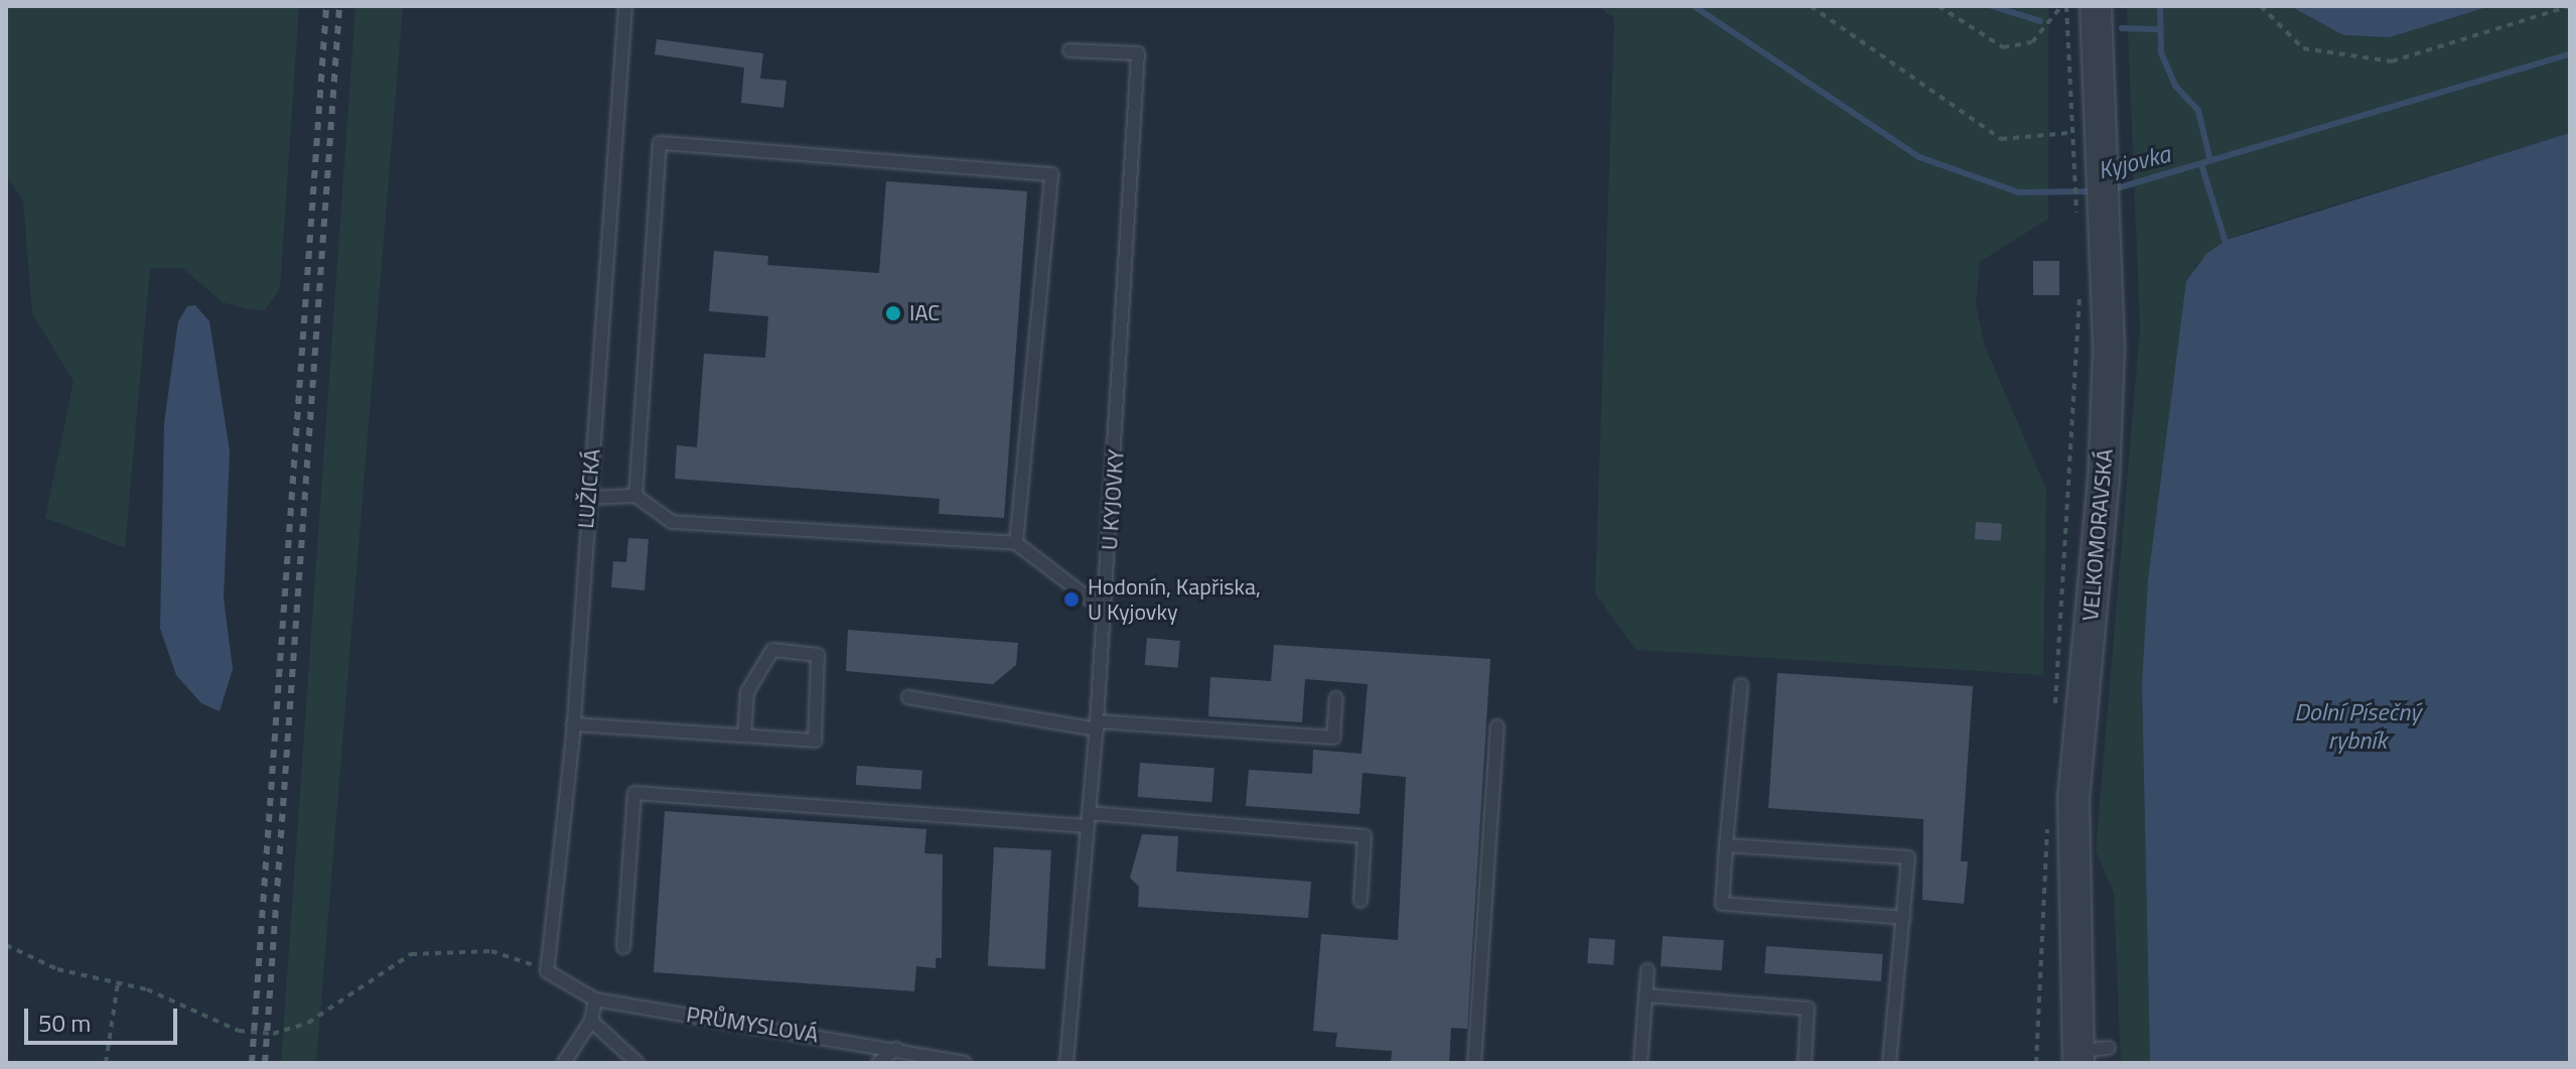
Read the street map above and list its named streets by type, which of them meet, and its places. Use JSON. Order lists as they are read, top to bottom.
{
  "streets": {
    "street": ["VELKOMORAVSKÁ"],
    "lane": ["LUŽICKÁ", "U KYJOVKY", "PRŮMYSLOVÁ"]
  },
  "crossings": [
    ["LUŽICKÁ", "PRŮMYSLOVÁ"]
  ],
  "water": ["Kyjovka", "Dolní Písečný rybník"],
  "places": ["IAC", "Hodonín, Kapřiska, U Kyjovky"],
  "scale_bar": "50 m"
}
